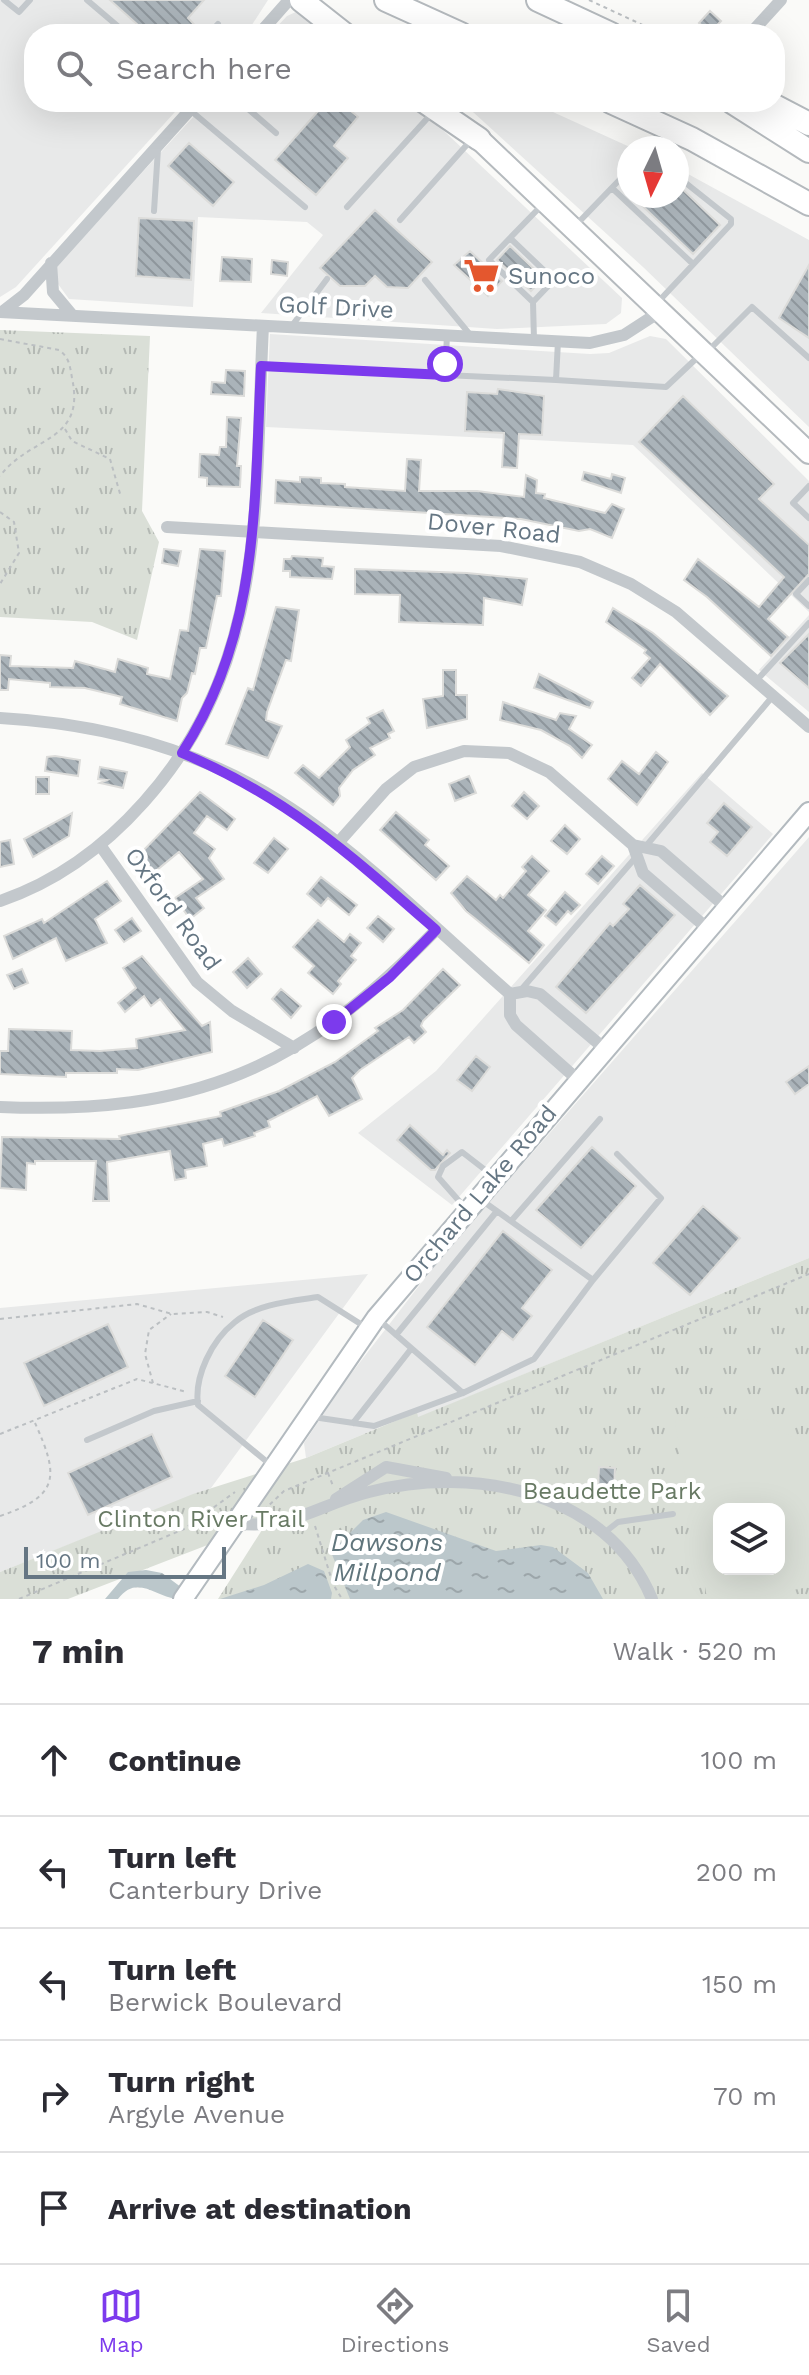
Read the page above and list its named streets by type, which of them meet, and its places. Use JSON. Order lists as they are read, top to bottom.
{
  "streets": {
    "main road": ["Orchard Lake Road"],
    "street": ["Golf Drive", "Dover Road", "Oxford Road"]
  },
  "water": ["Dawsons Millpond"],
  "parks": ["Beaudette Park", "Clinton River Trail"],
  "places": {
    "supermarket": ["Sunoco"]
  },
  "scale_bar": "100 m",
  "north": "bottom",
  "page": {
    "search": "Search here",
    "scale": "100 m",
    "heading": ["7 min", "Walk · 520 m"],
    "list": [
      ["Continue", "100 m"],
      ["Turn left", "Canterbury Drive", "200 m"],
      ["Turn left", "Berwick Boulevard", "150 m"],
      ["Turn right", "Argyle Avenue", "70 m"],
      "Arrive at destination"
    ],
    "nav": ["Map", "Directions", "Saved"]
  }
}
